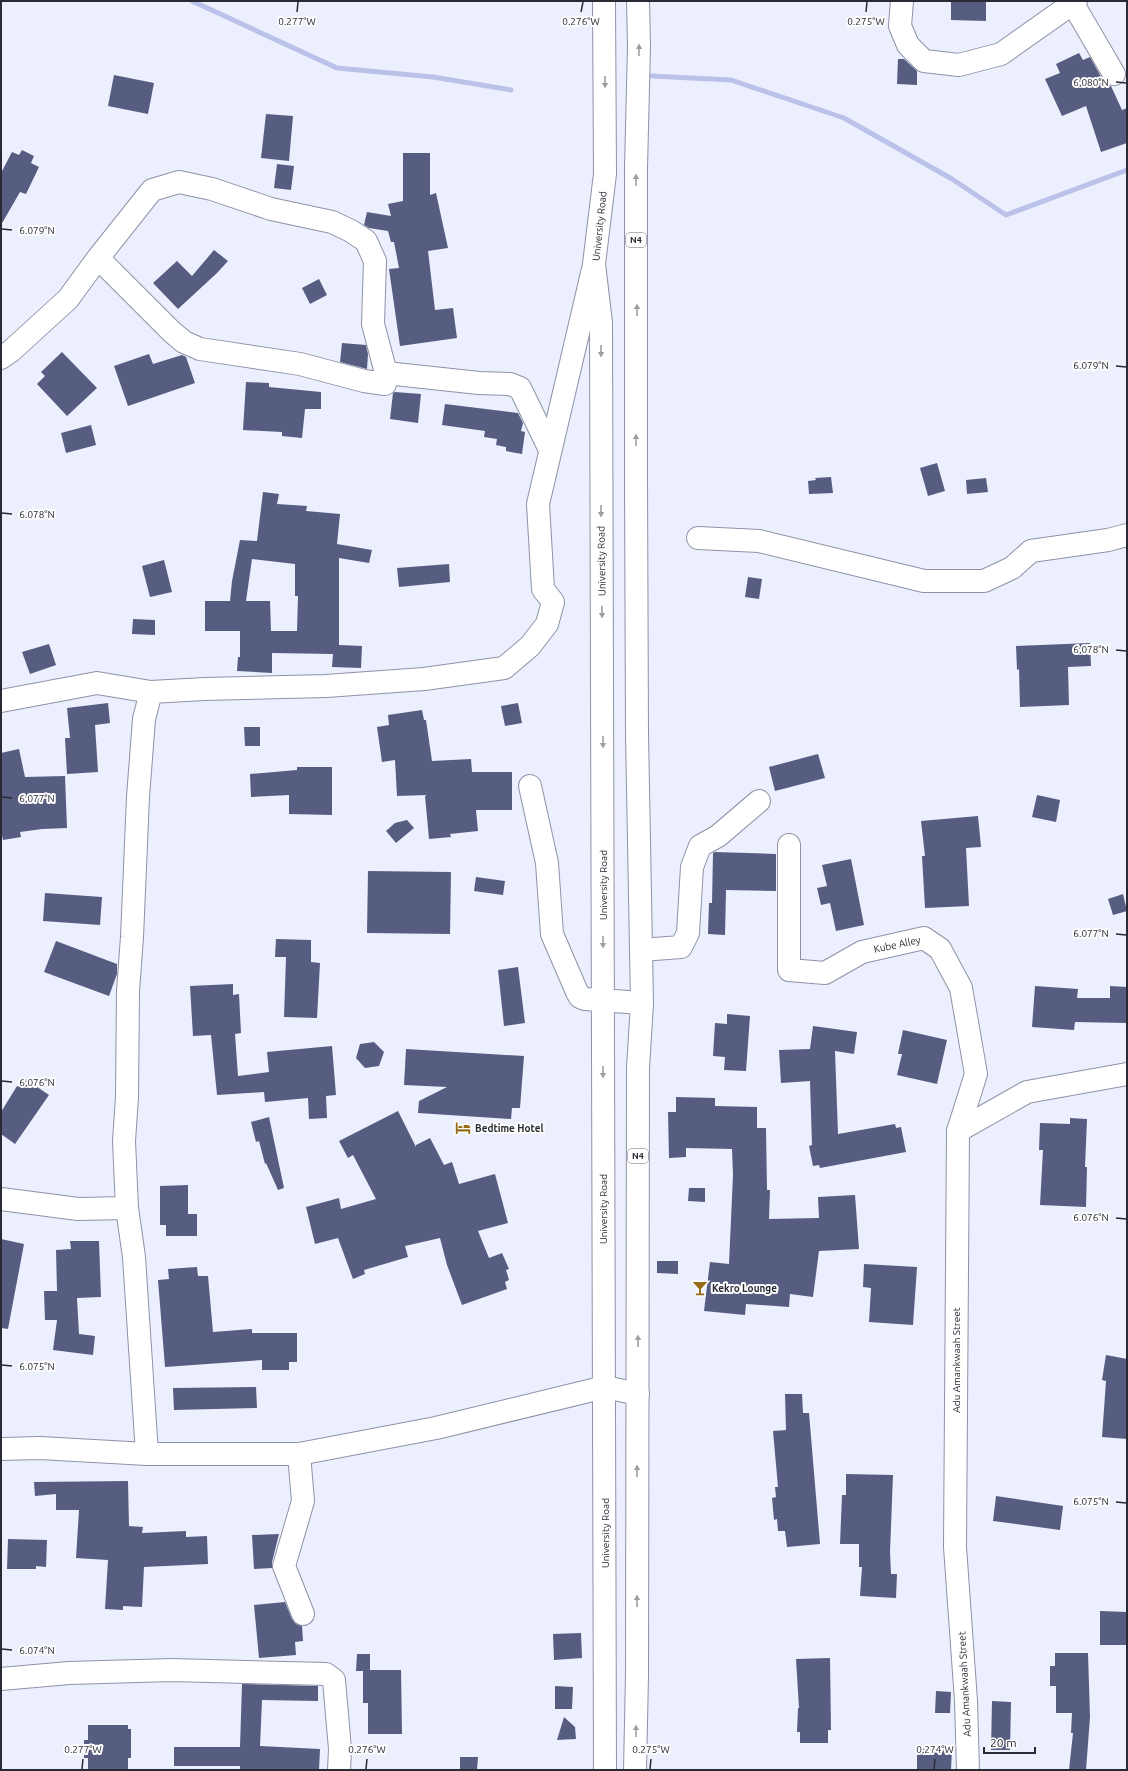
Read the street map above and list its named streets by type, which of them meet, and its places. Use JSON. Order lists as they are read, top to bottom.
{
  "streets": {
    "main road": [
      "University Road",
      "N4",
      "Kube Alley",
      "Adu Amankwaah Street"
    ]
  },
  "crossings": [
    ["Kube Alley", "Adu Amankwaah Street"]
  ],
  "places": {
    "hotel": ["Bedtime Hotel"],
    "bar": ["Kekro Lounge"]
  },
  "scale_bar": "20 m",
  "coordinates": [
    "0.277°W",
    "0.276°W",
    "0.275°W",
    "6.080°N",
    "6.079°N",
    "6.078°N",
    "6.077°N",
    "6.076°N",
    "6.075°N",
    "6.074°N",
    "0.274°W"
  ]
}
